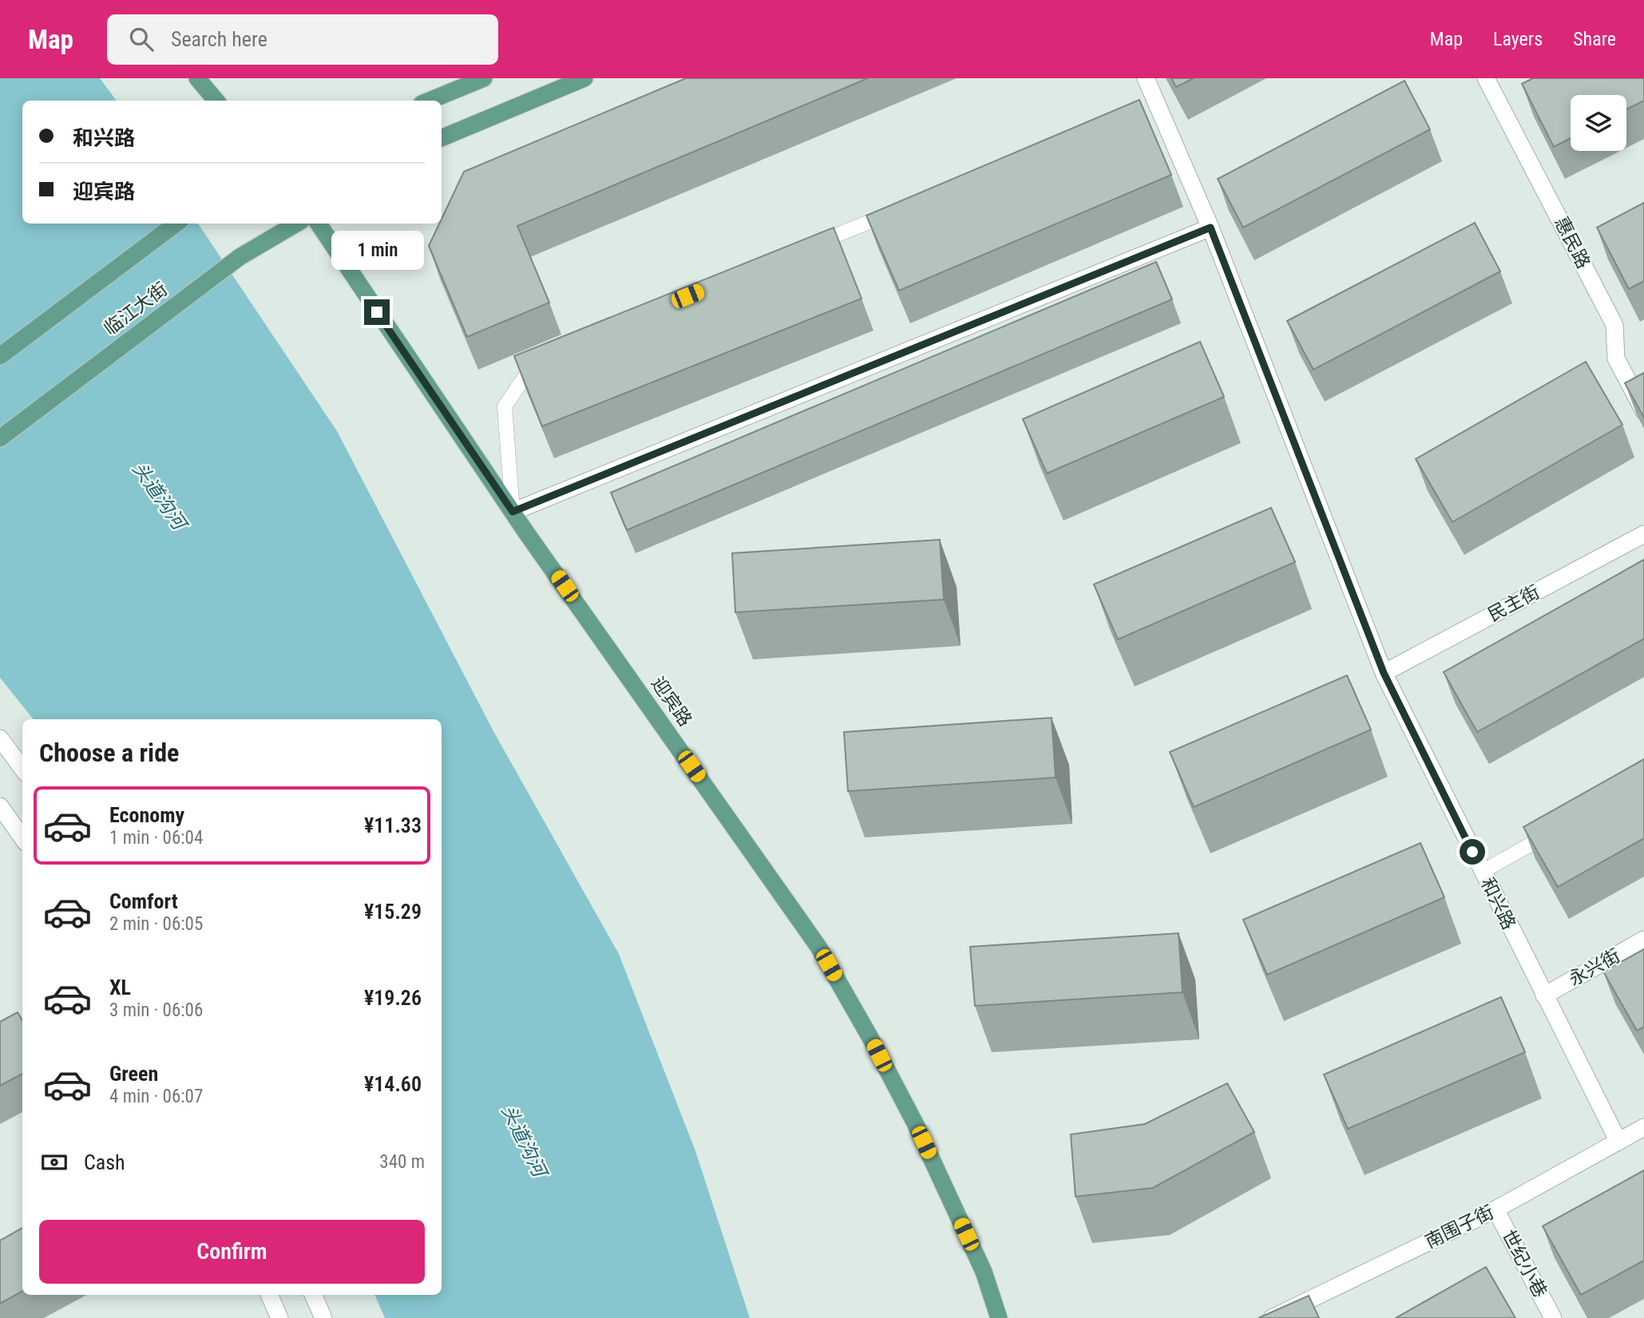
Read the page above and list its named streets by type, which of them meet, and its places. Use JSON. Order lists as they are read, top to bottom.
{
  "streets": {
    "main road": ["临江大街", "迎宾路"],
    "street": [
      "惠民路",
      "民主街",
      "和兴路",
      "永兴街",
      "南围子街",
      "世纪小巷"
    ]
  },
  "crossings": [
    ["民主街", "和兴路"],
    ["和兴路", "永兴街"],
    ["和兴路", "南围子街"],
    ["南围子街", "世纪小巷"]
  ],
  "water": ["头道沟河"],
  "page": {
    "header": "Map",
    "search": "Search here",
    "nav": ["Map", "Layers", "Share"],
    "banner": ["和兴路", "迎宾路"],
    "bubble": "1 min",
    "heading": "Choose a ride",
    "list": [
      {
        "name": "Economy",
        "note": "1 min · 06:04",
        "value": "¥11.33"
      },
      {
        "name": "Comfort",
        "note": "2 min · 06:05",
        "value": "¥15.29"
      },
      {
        "name": "XL",
        "note": "3 min · 06:06",
        "value": "¥19.26"
      },
      {
        "name": "Green",
        "note": "4 min · 06:07",
        "value": "¥14.60"
      }
    ],
    "pay": ["Cash", "340 m"],
    "buttons": "Confirm"
  }
}
